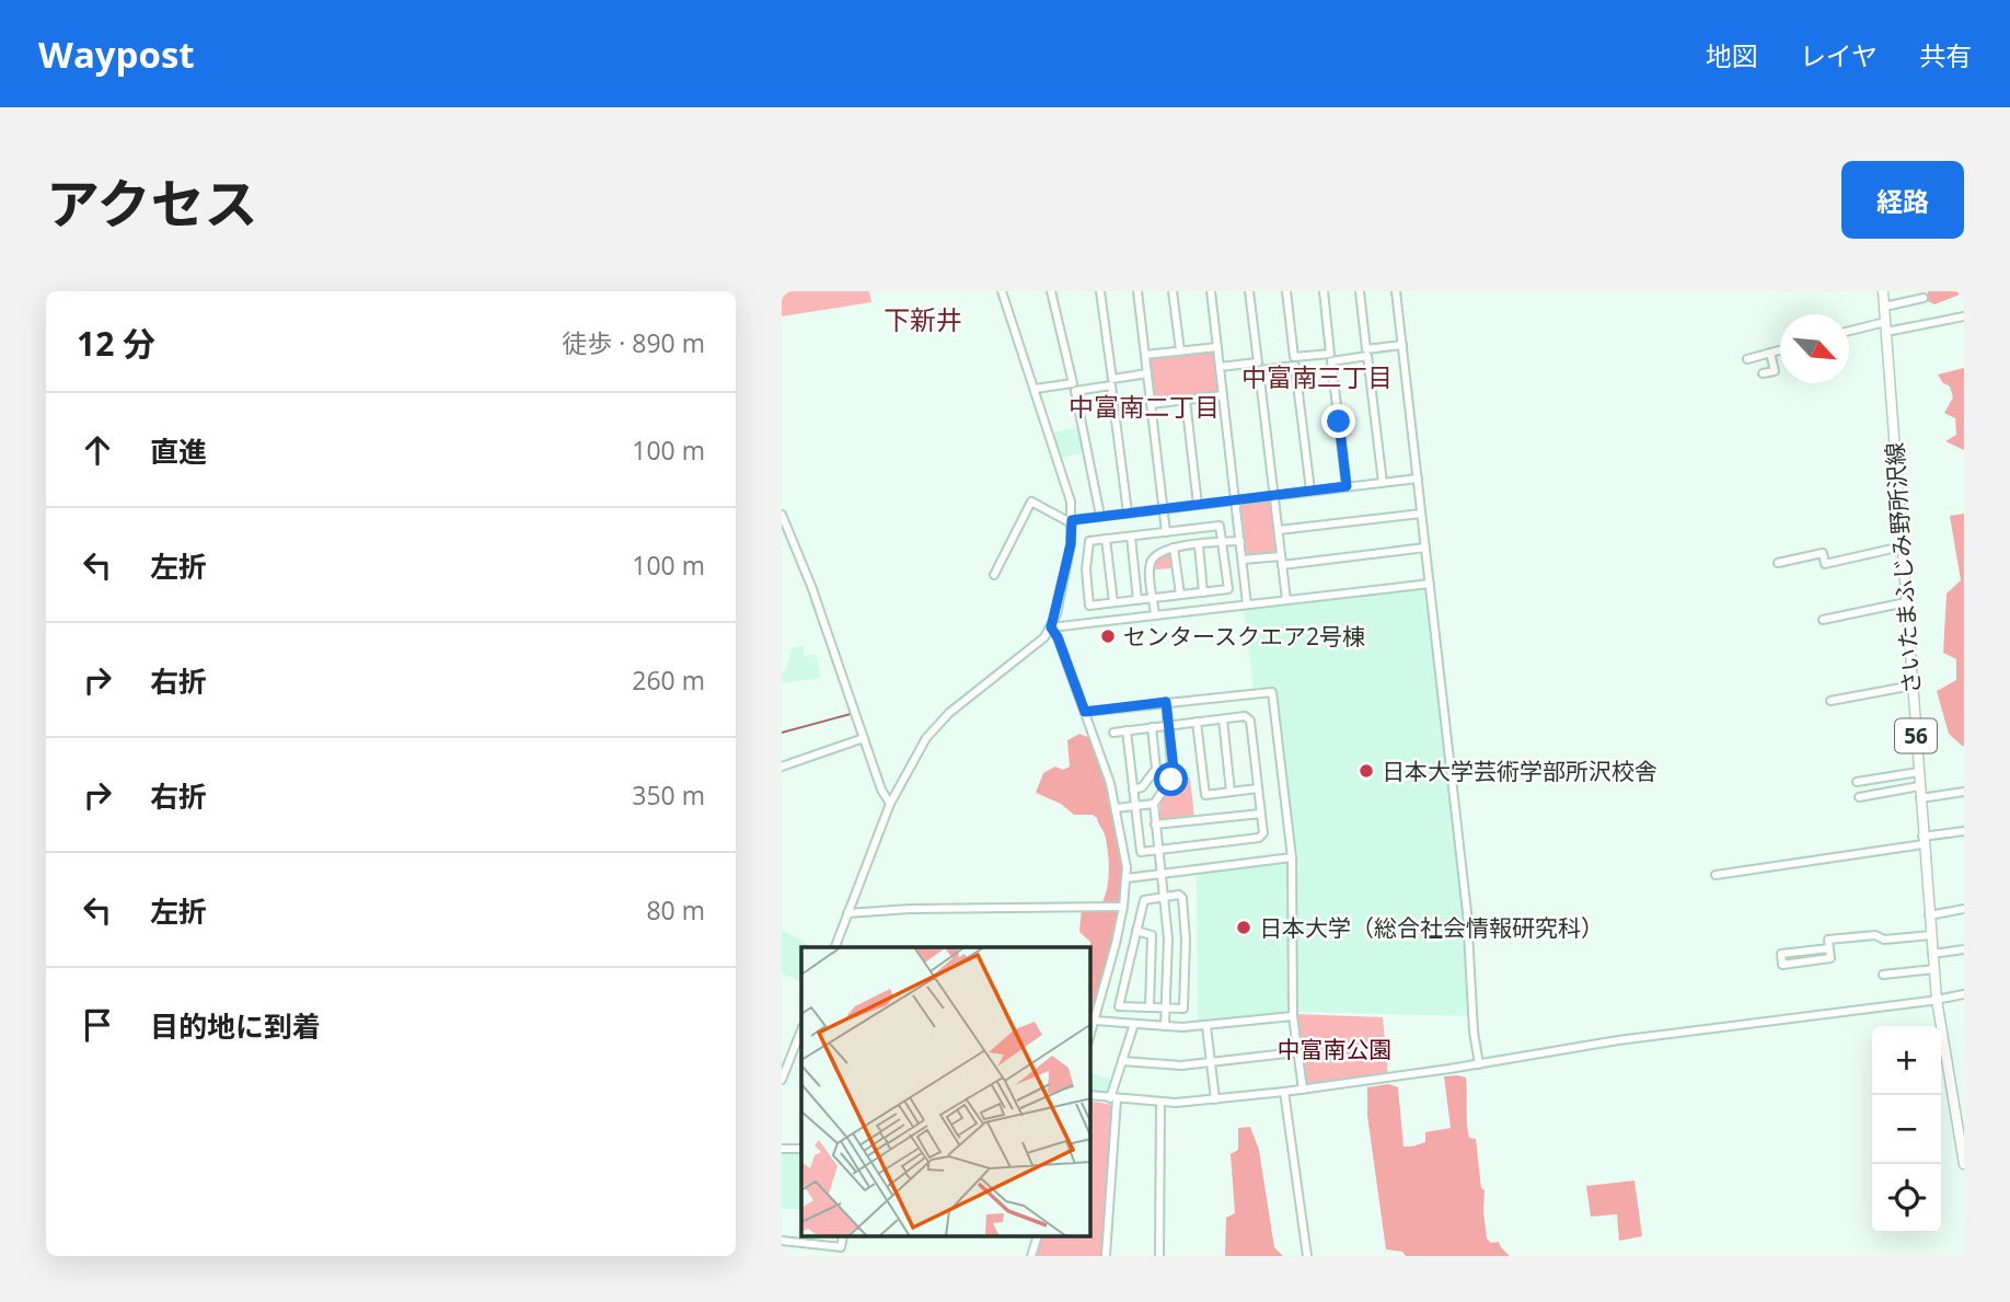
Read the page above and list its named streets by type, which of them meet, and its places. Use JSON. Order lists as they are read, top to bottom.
{
  "streets": {
    "main road": ["さいたまふじみ野所沢線", "56"]
  },
  "districts": ["下新井", "中富南三丁目", "中富南二丁目"],
  "parks": ["中富南公園"],
  "places": ["センタースクエア2号棟", "日本大学芸術学部所沢校舎", "日本大学（総合社会情報研究科）"],
  "north": "bottom right",
  "page": {
    "header": "Waypost",
    "nav": ["地図", "レイヤ", "共有"],
    "title": "アクセス",
    "buttons": "経路",
    "heading": ["12 分", "徒歩 · 890 m"],
    "list": [
      ["直進", "100 m"],
      ["左折", "100 m"],
      ["右折", "260 m"],
      ["右折", "350 m"],
      ["左折", "80 m"],
      "目的地に到着"
    ],
    "map_buttons": ["+", "−"]
  }
}
